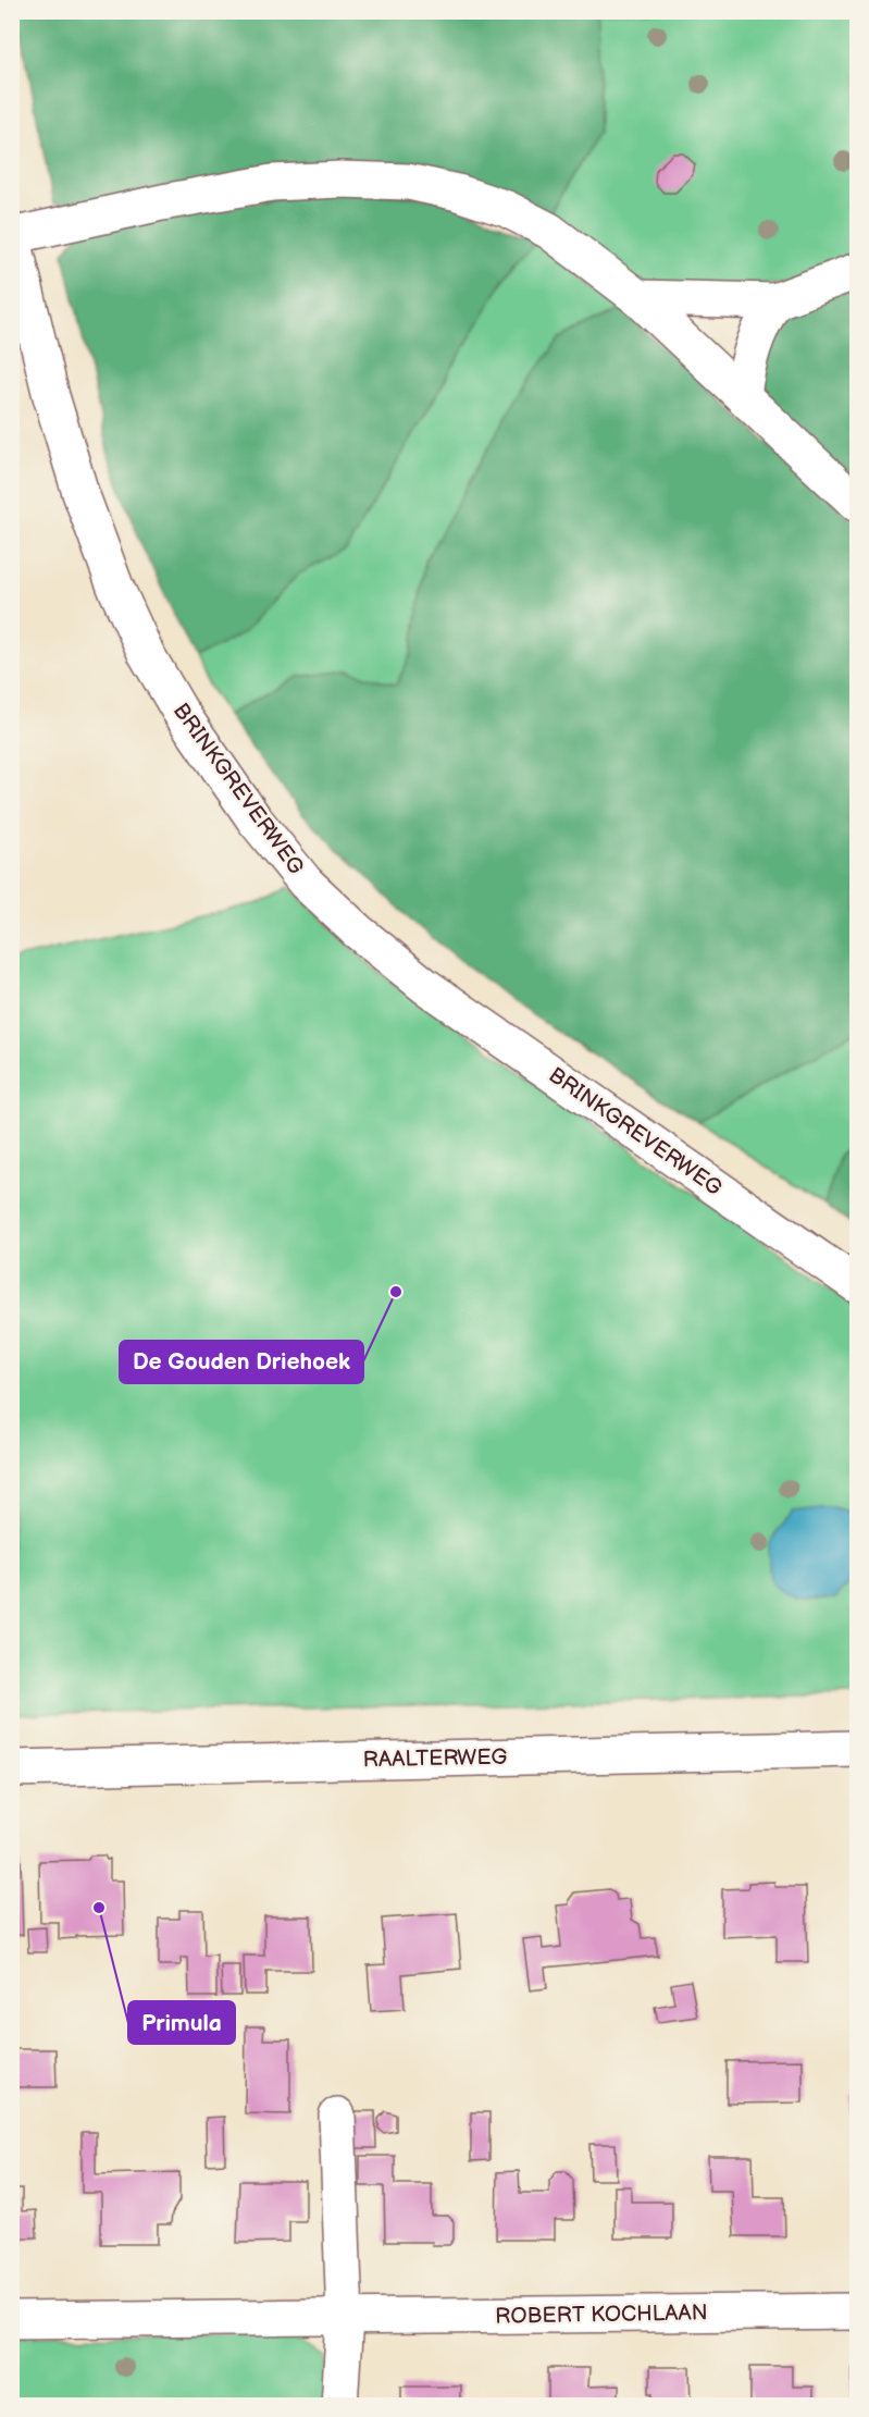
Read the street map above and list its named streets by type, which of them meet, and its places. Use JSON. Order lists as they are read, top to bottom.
{
  "streets": {
    "street": ["BRINKGREVERWEG", "RAALTERWEG", "ROBERT KOCHLAAN"]
  },
  "places": ["De Gouden Driehoek", "Primula"]
}
